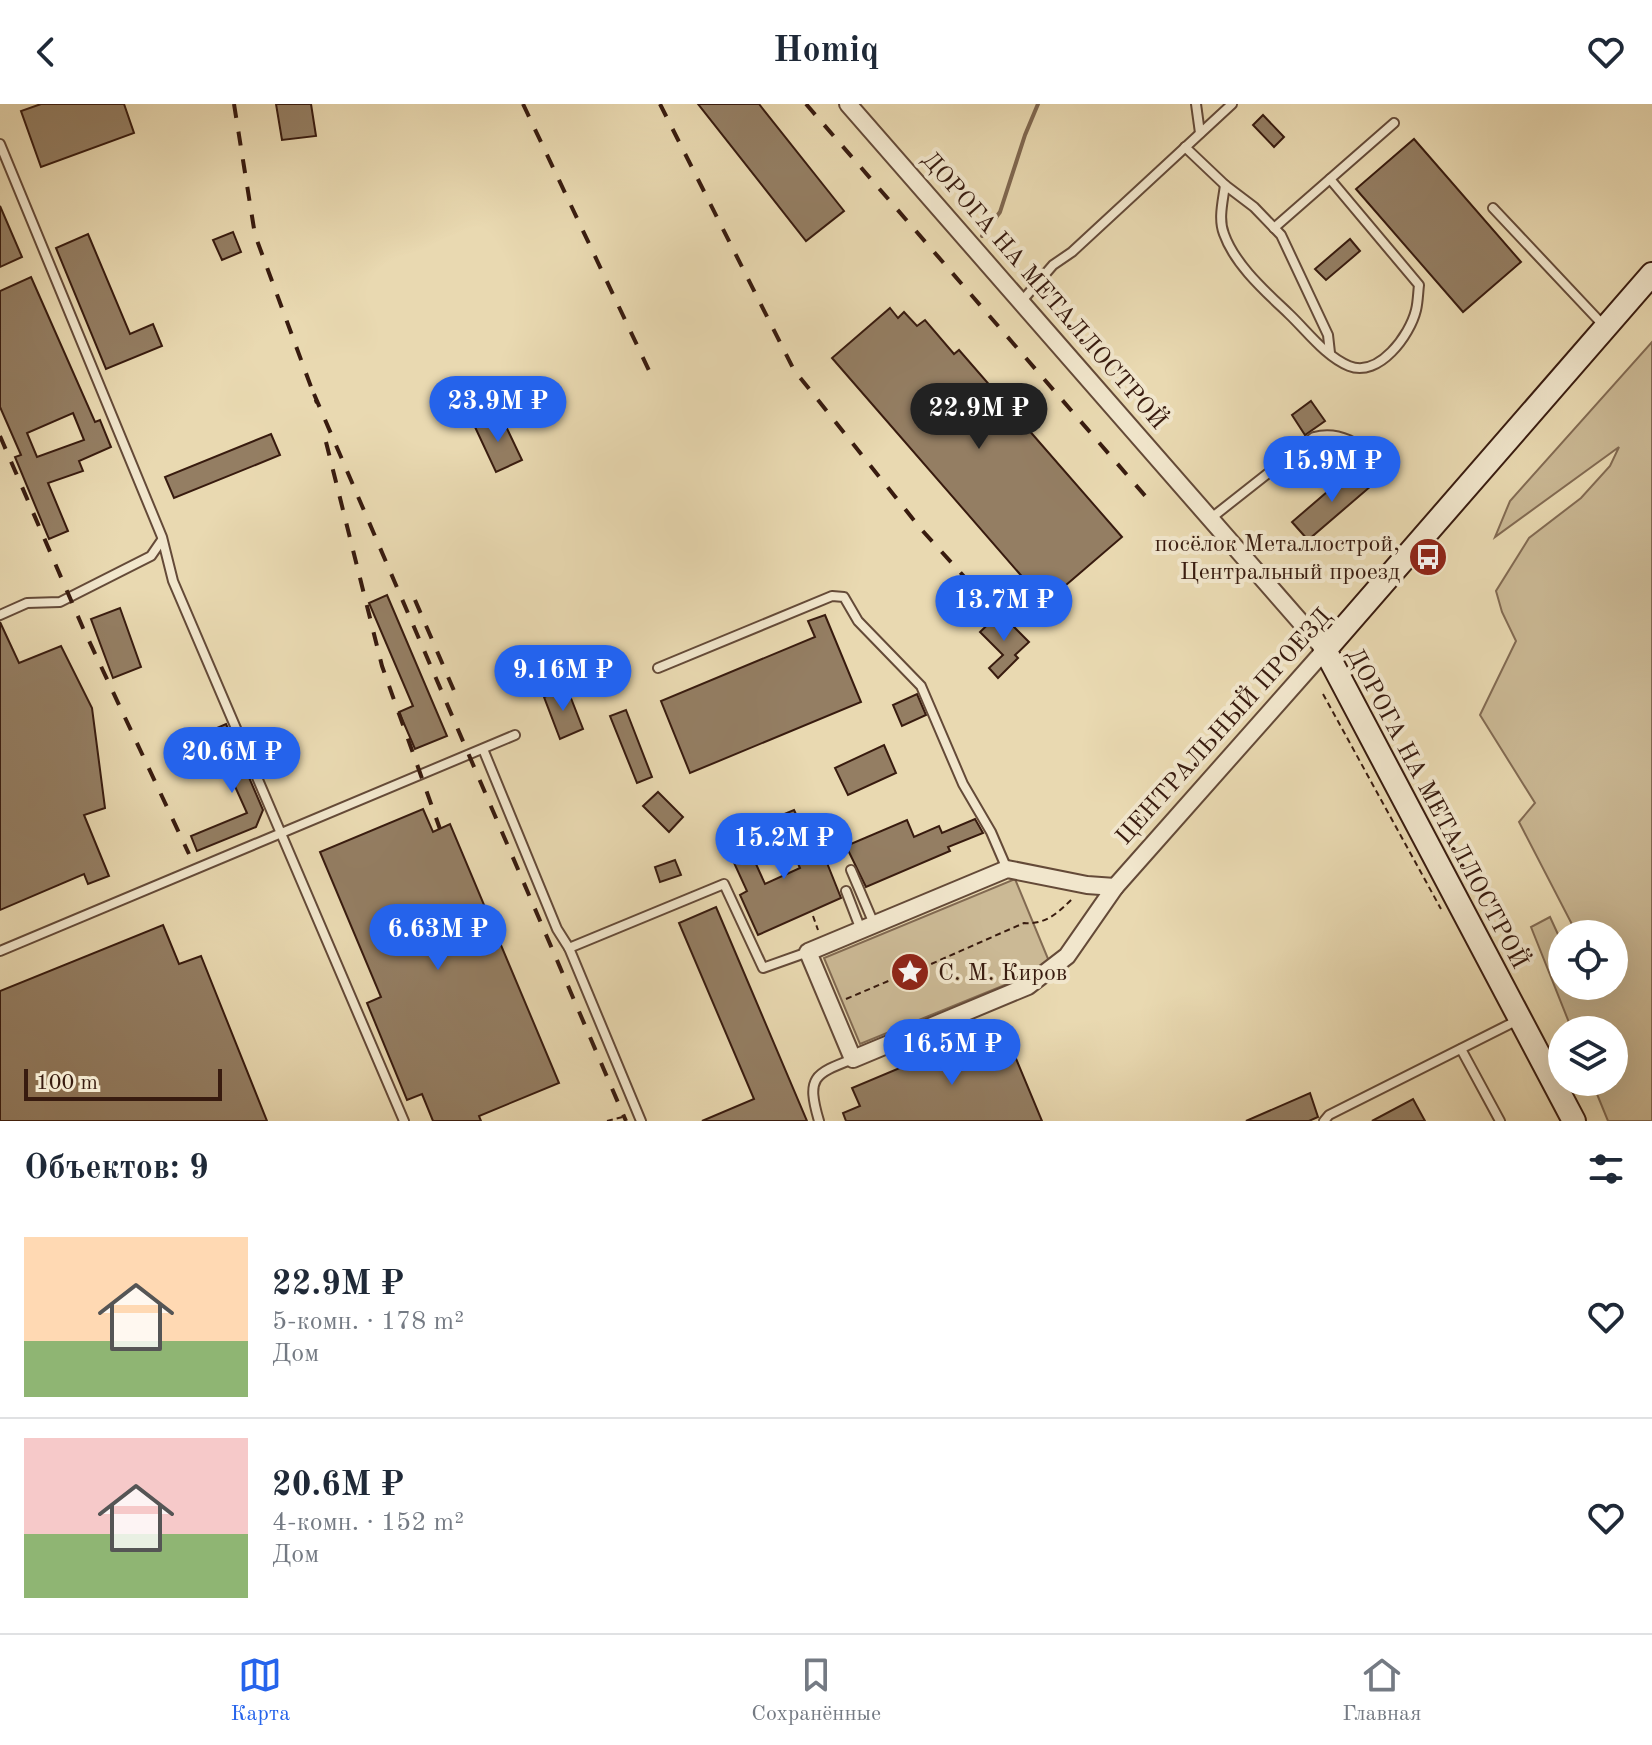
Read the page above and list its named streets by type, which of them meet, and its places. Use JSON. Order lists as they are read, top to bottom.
{
  "streets": {
    "street": ["ДОРОГА НА МЕТАЛЛОСТРОЙ", "ЦЕНТРАЛЬНЫЙ ПРОЕЗД"]
  },
  "crossings": [
    ["ДОРОГА НА МЕТАЛЛОСТРОЙ", "ЦЕНТРАЛЬНЫЙ ПРОЕЗД"]
  ],
  "places": {
    "bus stop": ["посёлок Металлострой, Центральный проезд"],
    "place": ["С. М. Киров"]
  },
  "scale_bar": "100 m",
  "page": {
    "header": "Homiq",
    "price": [
      "23.9M ₽",
      "22.9M ₽",
      "15.9M ₽",
      "13.7M ₽",
      "9.16M ₽",
      "20.6M ₽",
      "15.2M ₽",
      "6.63M ₽",
      "16.5M ₽"
    ],
    "scale": "100 m",
    "heading": "Объектов: 9",
    "list": [
      {
        "name": "22.9M ₽",
        "note": "5-комн. · 178 m² · Дом"
      },
      {
        "name": "20.6M ₽",
        "note": "4-комн. · 152 m² · Дом"
      }
    ],
    "tabs": ["Карта", "Сохранённые", "Главная"]
  }
}
